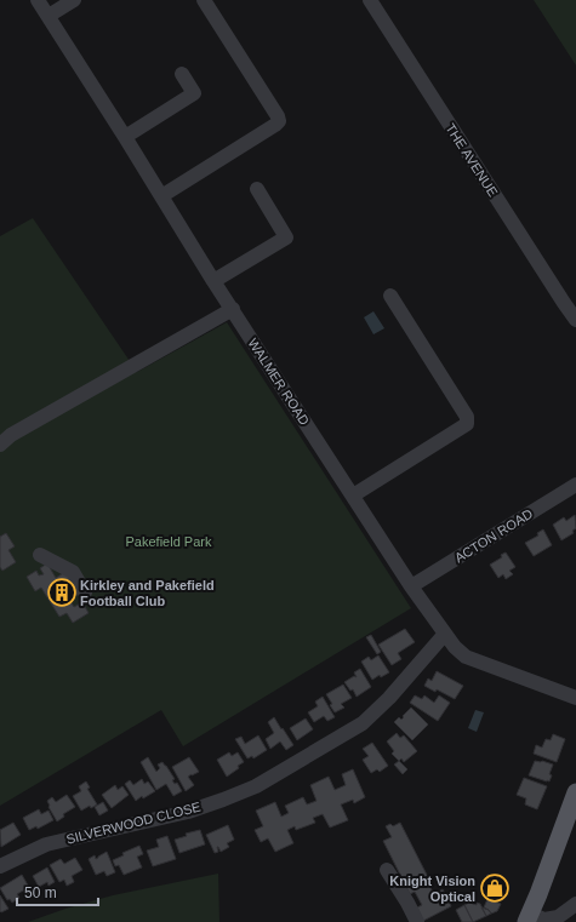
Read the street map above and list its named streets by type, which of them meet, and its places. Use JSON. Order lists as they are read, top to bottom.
{
  "streets": {
    "street": [
      "THE AVENUE",
      "WALMER ROAD",
      "ACTON ROAD",
      "SILVERWOOD CLOSE"
    ]
  },
  "crossings": [
    ["WALMER ROAD", "ACTON ROAD"],
    ["WALMER ROAD", "SILVERWOOD CLOSE"]
  ],
  "parks": ["Pakefield Park"],
  "places": {
    "building": ["Kirkley and Pakefield Football Club"],
    "shop": ["Knight Vision Optical"]
  },
  "scale_bar": "50 m"
}
